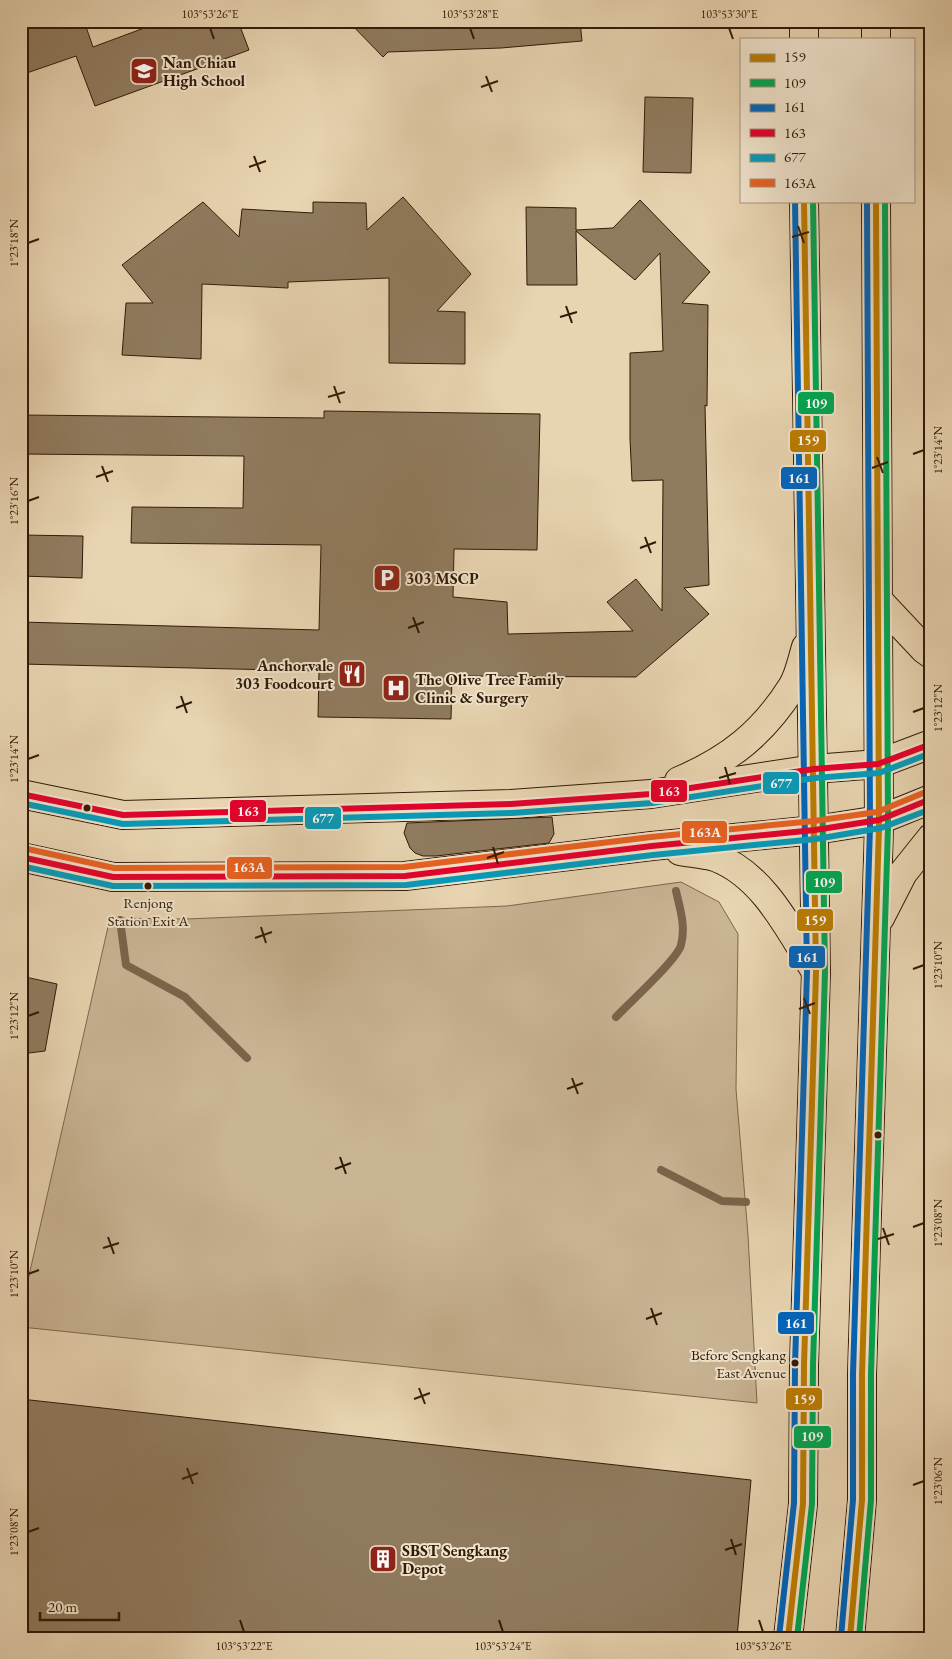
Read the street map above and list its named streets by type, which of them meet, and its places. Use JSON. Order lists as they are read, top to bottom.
{
  "places": {
    "school or university": ["Nan Chiau High School"],
    "parking": ["303 MSCP"],
    "restaurant": ["Anchorvale 303 Foodcourt"],
    "hospital": ["The Olive Tree Family Clinic & Surgery"],
    "other": ["Renjong Station Exit A", "Before Sengkang East Avenue"],
    "building": ["SBST Sengkang Depot"]
  },
  "lines": [
    "transit line 159",
    "transit line 109",
    "transit line 161",
    "transit line 163",
    "transit line 677",
    "transit line 163A"
  ],
  "legend": [
    "159",
    "109",
    "161",
    "163",
    "677",
    "163A"
  ],
  "scale_bar": "20 m",
  "coordinates": [
    "103°53'26\"E",
    "103°53'28\"E",
    "103°53'30\"E",
    "1°23'18\"N",
    "1°23'14\"N",
    "1°23'16\"N",
    "1°23'12\"N",
    "1°23'10\"N",
    "1°23'08\"N",
    "1°23'06\"N",
    "103°53'22\"E",
    "103°53'24\"E"
  ]
}
